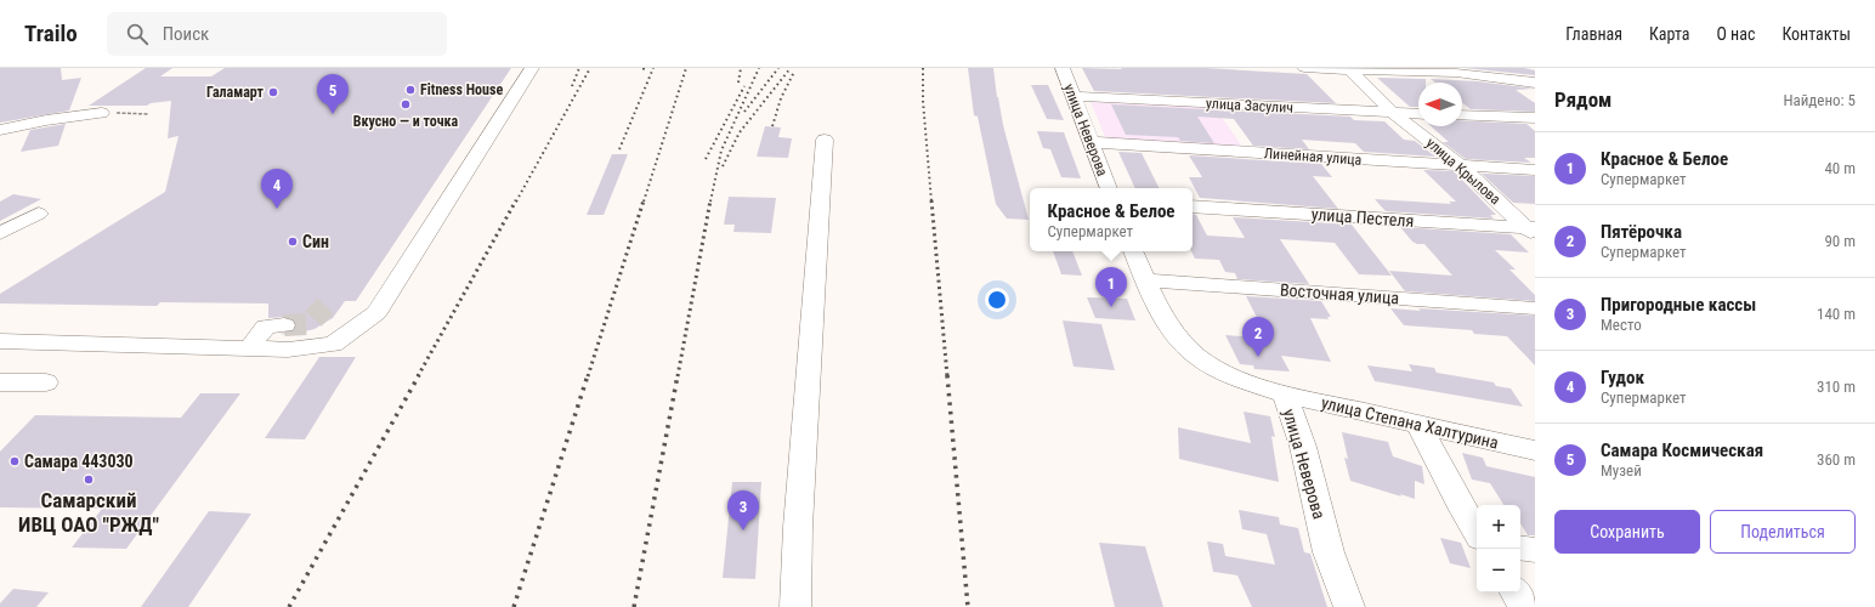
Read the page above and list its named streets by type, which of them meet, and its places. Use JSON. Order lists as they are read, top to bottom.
{
  "streets": {
    "street": [
      "улица Засулич",
      "улица Неверова",
      "Линейная улица",
      "улица Крылова",
      "улица Пестеля",
      "Восточная улица",
      "улица Степана Халтурина"
    ]
  },
  "crossings": [
    ["улица Засулич", "улица Неверова"],
    ["улица Засулич", "улица Крылова"],
    ["улица Неверова", "Линейная улица"],
    ["улица Неверова", "Восточная улица"],
    ["улица Неверова", "улица Степана Халтурина"],
    ["Линейная улица", "улица Крылова"],
    ["улица Крылова", "улица Пестеля"]
  ],
  "places": [
    "Fitness House",
    "Галамарт",
    "Вкусно — и точка",
    "Син",
    "Самара 443030",
    "Самарский ИВЦ ОАО \"РЖД\""
  ],
  "north": "left",
  "page": {
    "header": "Trailo",
    "search": "Поиск",
    "nav": [
      "Главная",
      "Карта",
      "О нас",
      "Контакты"
    ],
    "heading": ["Рядом", "Найдено: 5"],
    "pins": [
      "5",
      "4",
      "1",
      "2",
      "3"
    ],
    "list": [
      {
        "mark": "1",
        "name": "Красное & Белое",
        "note": "Супермаркет",
        "value": "40 m"
      },
      {
        "mark": "2",
        "name": "Пятёрочка",
        "note": "Супермаркет",
        "value": "90 m"
      },
      {
        "mark": "3",
        "name": "Пригородные кассы",
        "note": "Место",
        "value": "140 m"
      },
      {
        "mark": "4",
        "name": "Гудок",
        "note": "Супермаркет",
        "value": "310 m"
      },
      {
        "mark": "5",
        "name": "Самара Космическая",
        "note": "Музей",
        "value": "360 m"
      }
    ],
    "popup": ["Красное & Белое", "Супермаркет"],
    "buttons": ["Сохранить", "Поделиться"],
    "map_buttons": ["+", "−"]
  }
}
